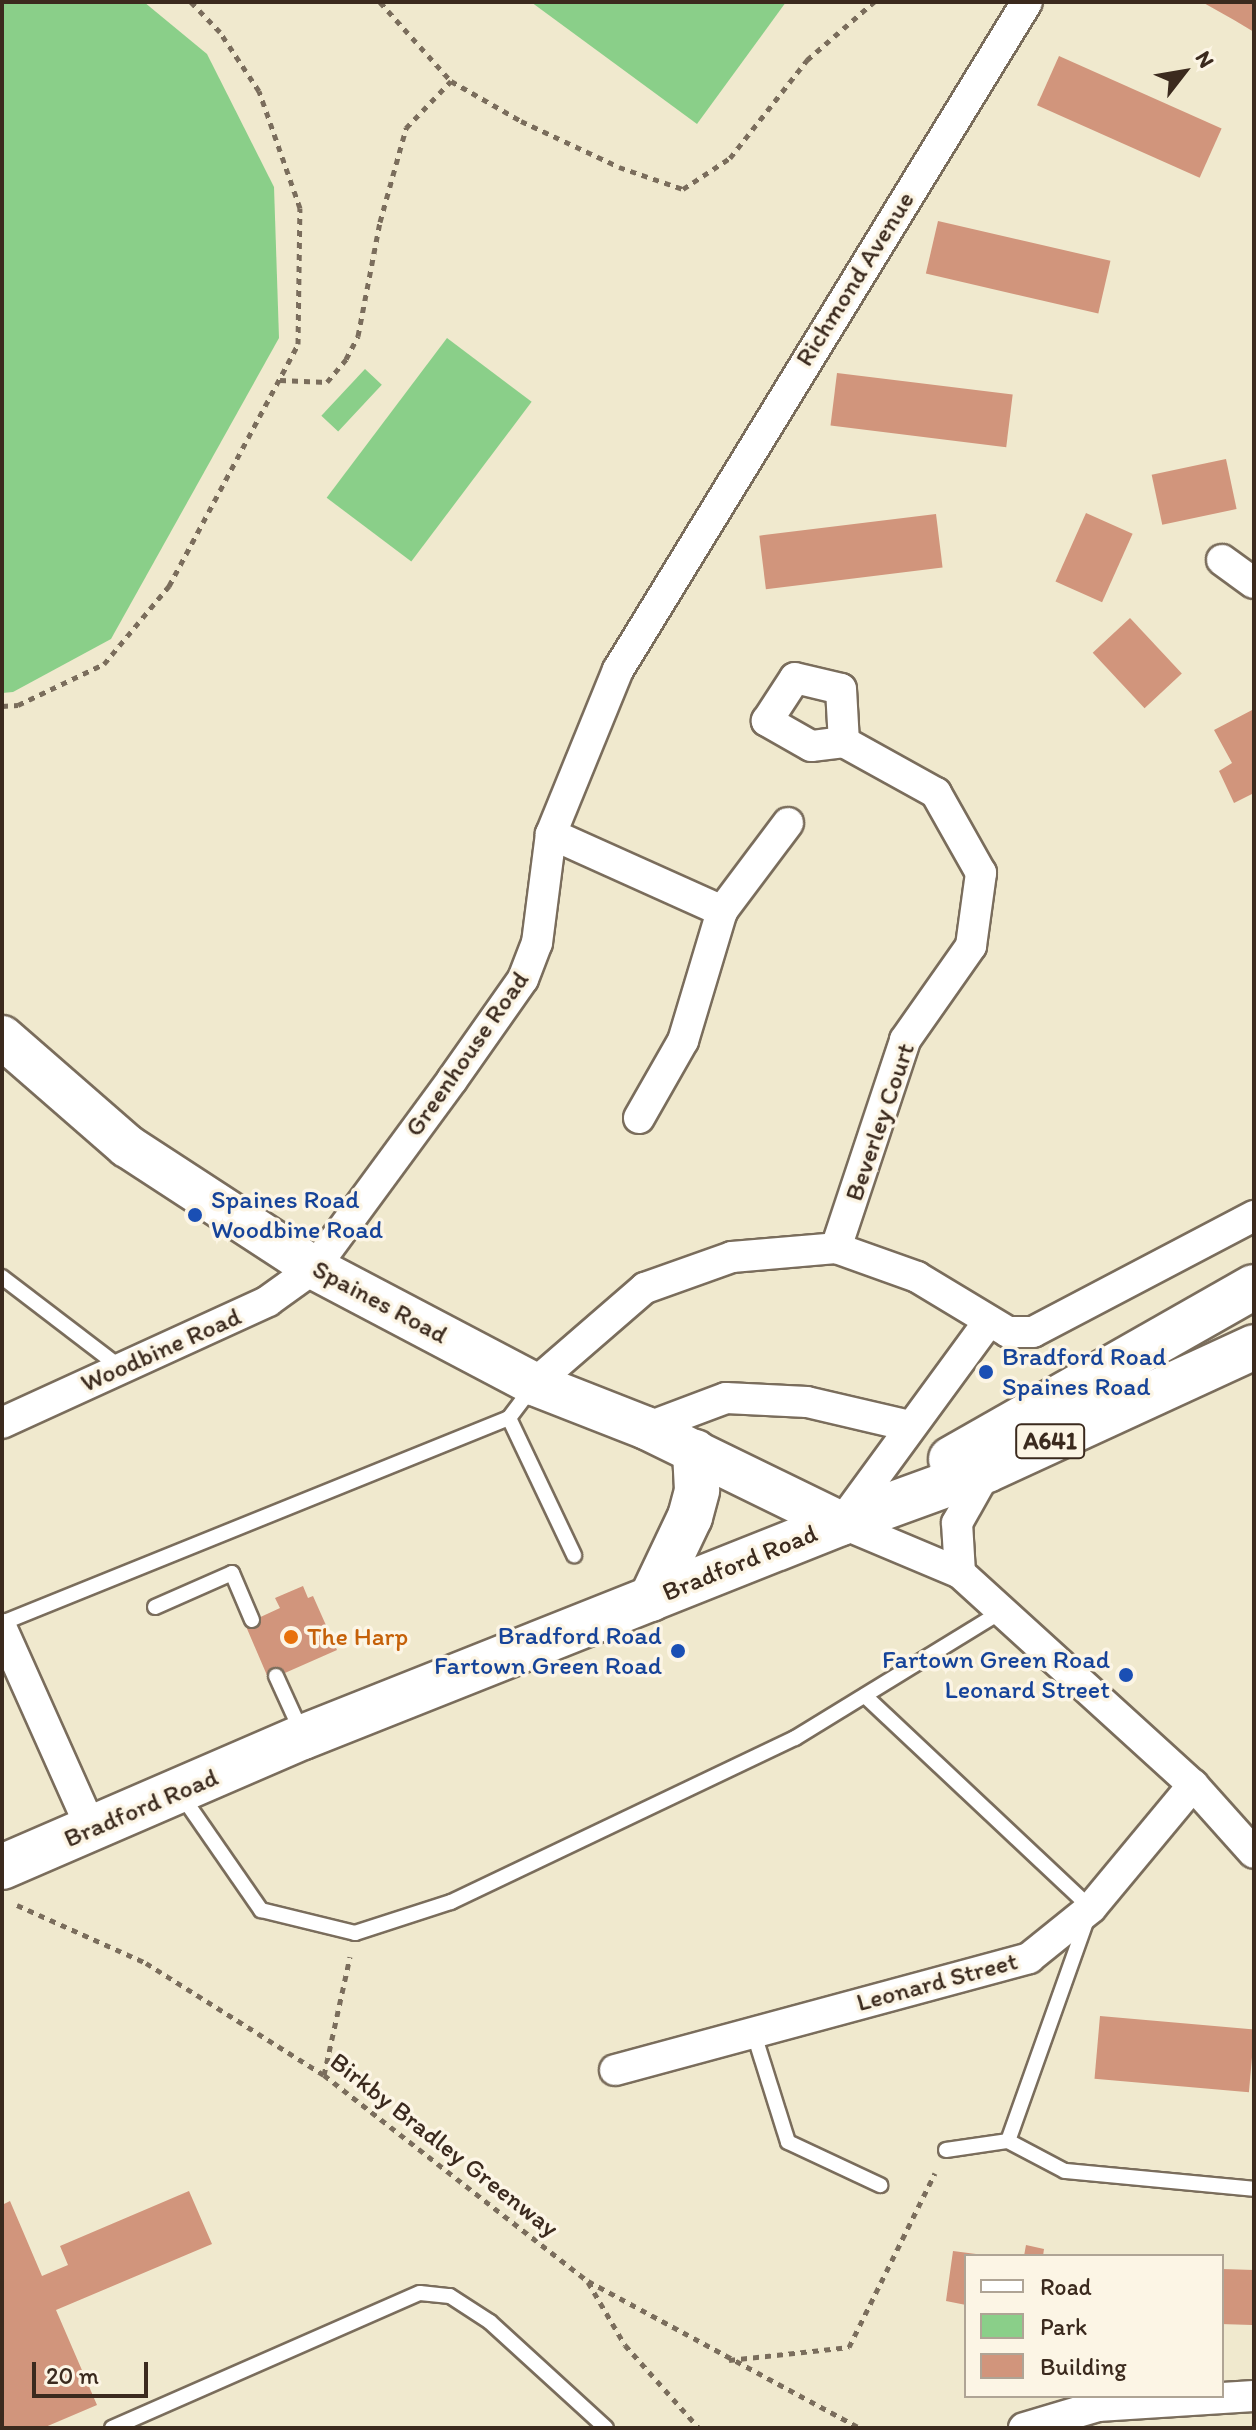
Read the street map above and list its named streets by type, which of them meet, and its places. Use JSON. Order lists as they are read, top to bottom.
{
  "streets": {
    "main road": ["A641", "Bradford Road"],
    "street": [
      "Richmond Avenue",
      "Greenhouse Road",
      "Beverley Court",
      "Spaines Road",
      "Woodbine Road",
      "Leonard Street"
    ],
    "path": ["Birkby Bradley Greenway"]
  },
  "crossings": [
    ["Richmond Avenue", "Greenhouse Road"],
    ["Greenhouse Road", "Spaines Road"],
    ["Greenhouse Road", "Woodbine Road"],
    ["Spaines Road", "Woodbine Road"],
    ["Spaines Road", "A641"],
    ["Spaines Road", "Bradford Road"],
    ["A641", "Bradford Road"]
  ],
  "places": [
    "Spaines Road Woodbine Road",
    "Bradford Road Spaines Road",
    "The Harp",
    "Bradford Road Fartown Green Road",
    "Fartown Green Road Leonard Street"
  ],
  "legend": ["Road", "Park", "Building"],
  "scale_bar": "20 m",
  "north": "top right"
}
